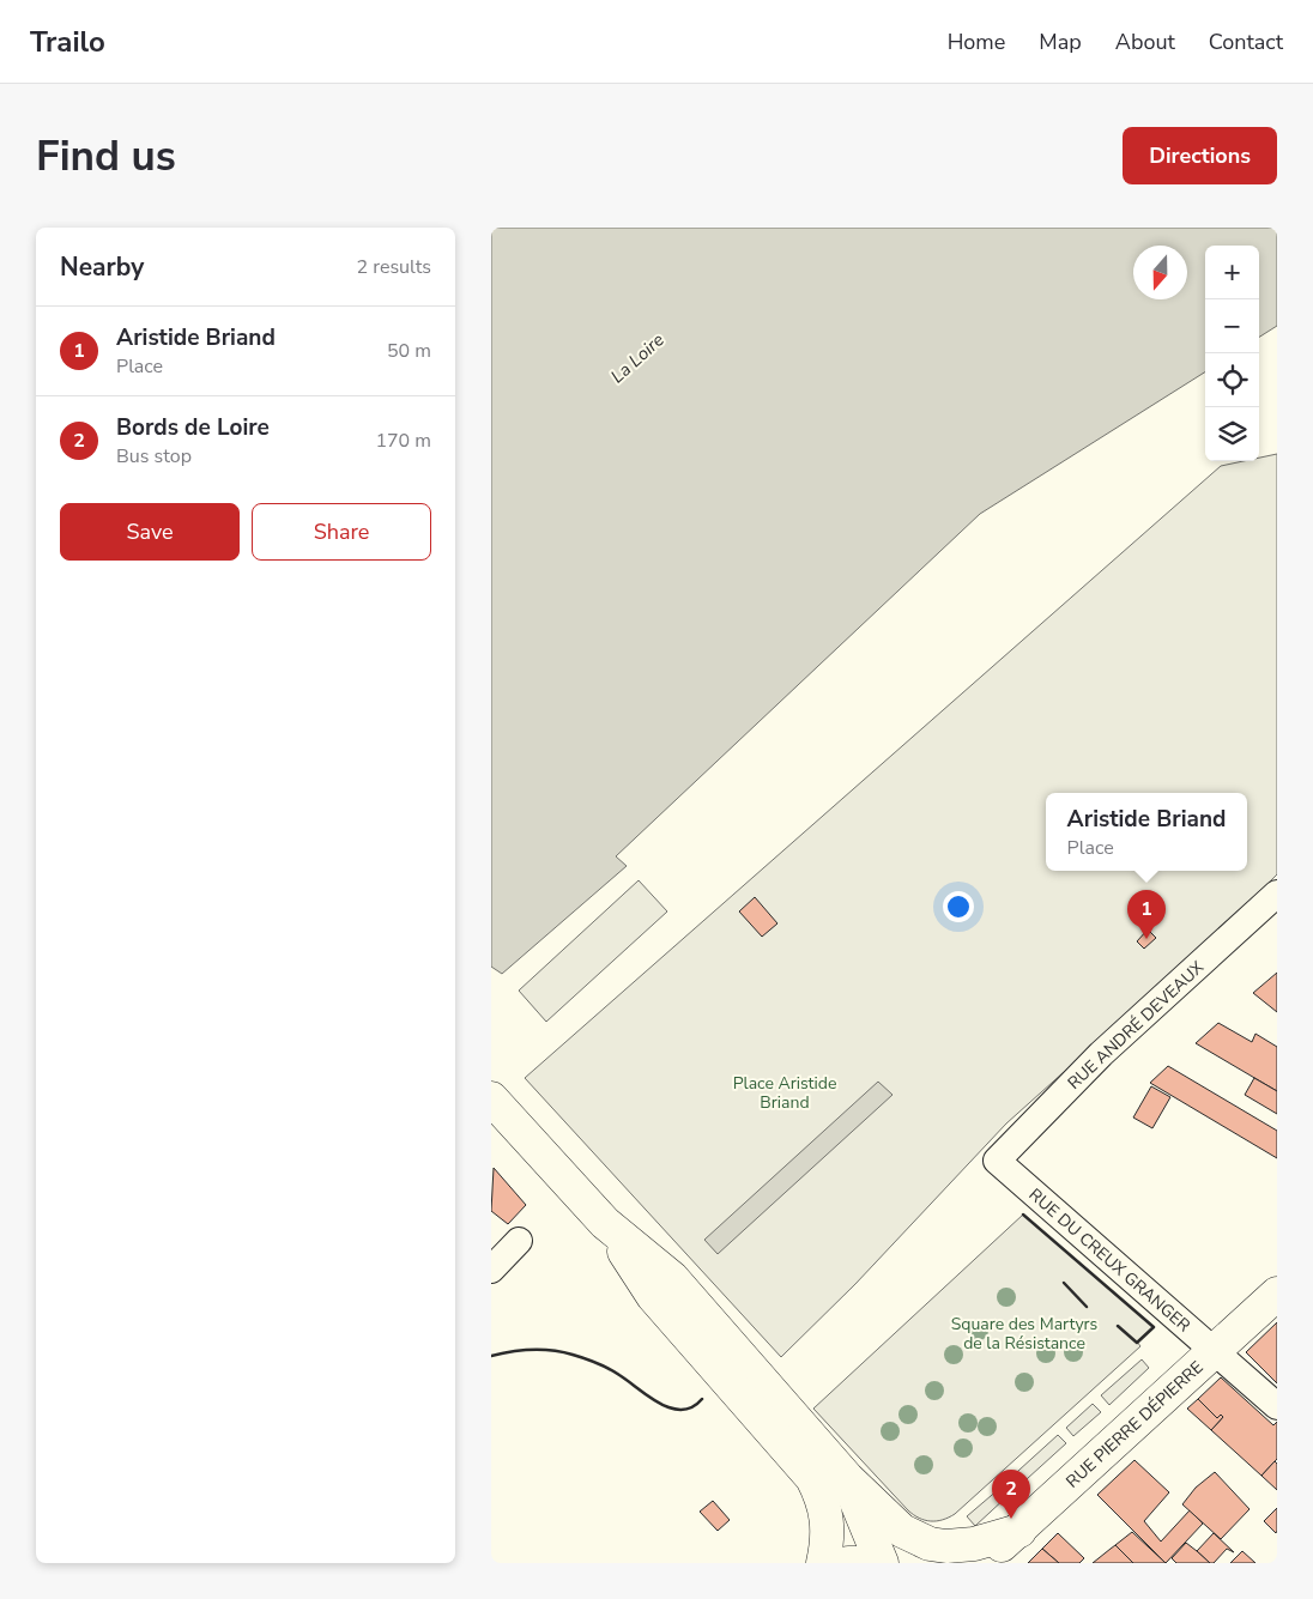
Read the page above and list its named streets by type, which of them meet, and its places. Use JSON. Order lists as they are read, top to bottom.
{
  "streets": {
    "main road": ["RUE PIERRE DÉPIERRE"],
    "street": ["RUE ANDRÉ DEVEAUX", "RUE DU CREUX GRANGER"]
  },
  "crossings": [
    ["RUE ANDRÉ DEVEAUX", "RUE DU CREUX GRANGER"],
    ["RUE DU CREUX GRANGER", "RUE PIERRE DÉPIERRE"]
  ],
  "water": ["La Loire"],
  "parks": ["Place Aristide Briand", "Square des Martyrs de la Résistance"],
  "north": "bottom",
  "page": {
    "header": "Trailo",
    "nav": [
      "Home",
      "Map",
      "About",
      "Contact"
    ],
    "buttons": [
      "Directions",
      ["Save", "Share"]
    ],
    "title": "Find us",
    "heading": ["Nearby", "2 results"],
    "map_buttons": ["+", "−"],
    "list": [
      {
        "mark": "1",
        "name": "Aristide Briand",
        "note": "Place",
        "value": "50 m"
      },
      {
        "mark": "2",
        "name": "Bords de Loire",
        "note": "Bus stop",
        "value": "170 m"
      }
    ],
    "popup": ["Aristide Briand", "Place"],
    "pins": ["1", "2"]
  }
}
